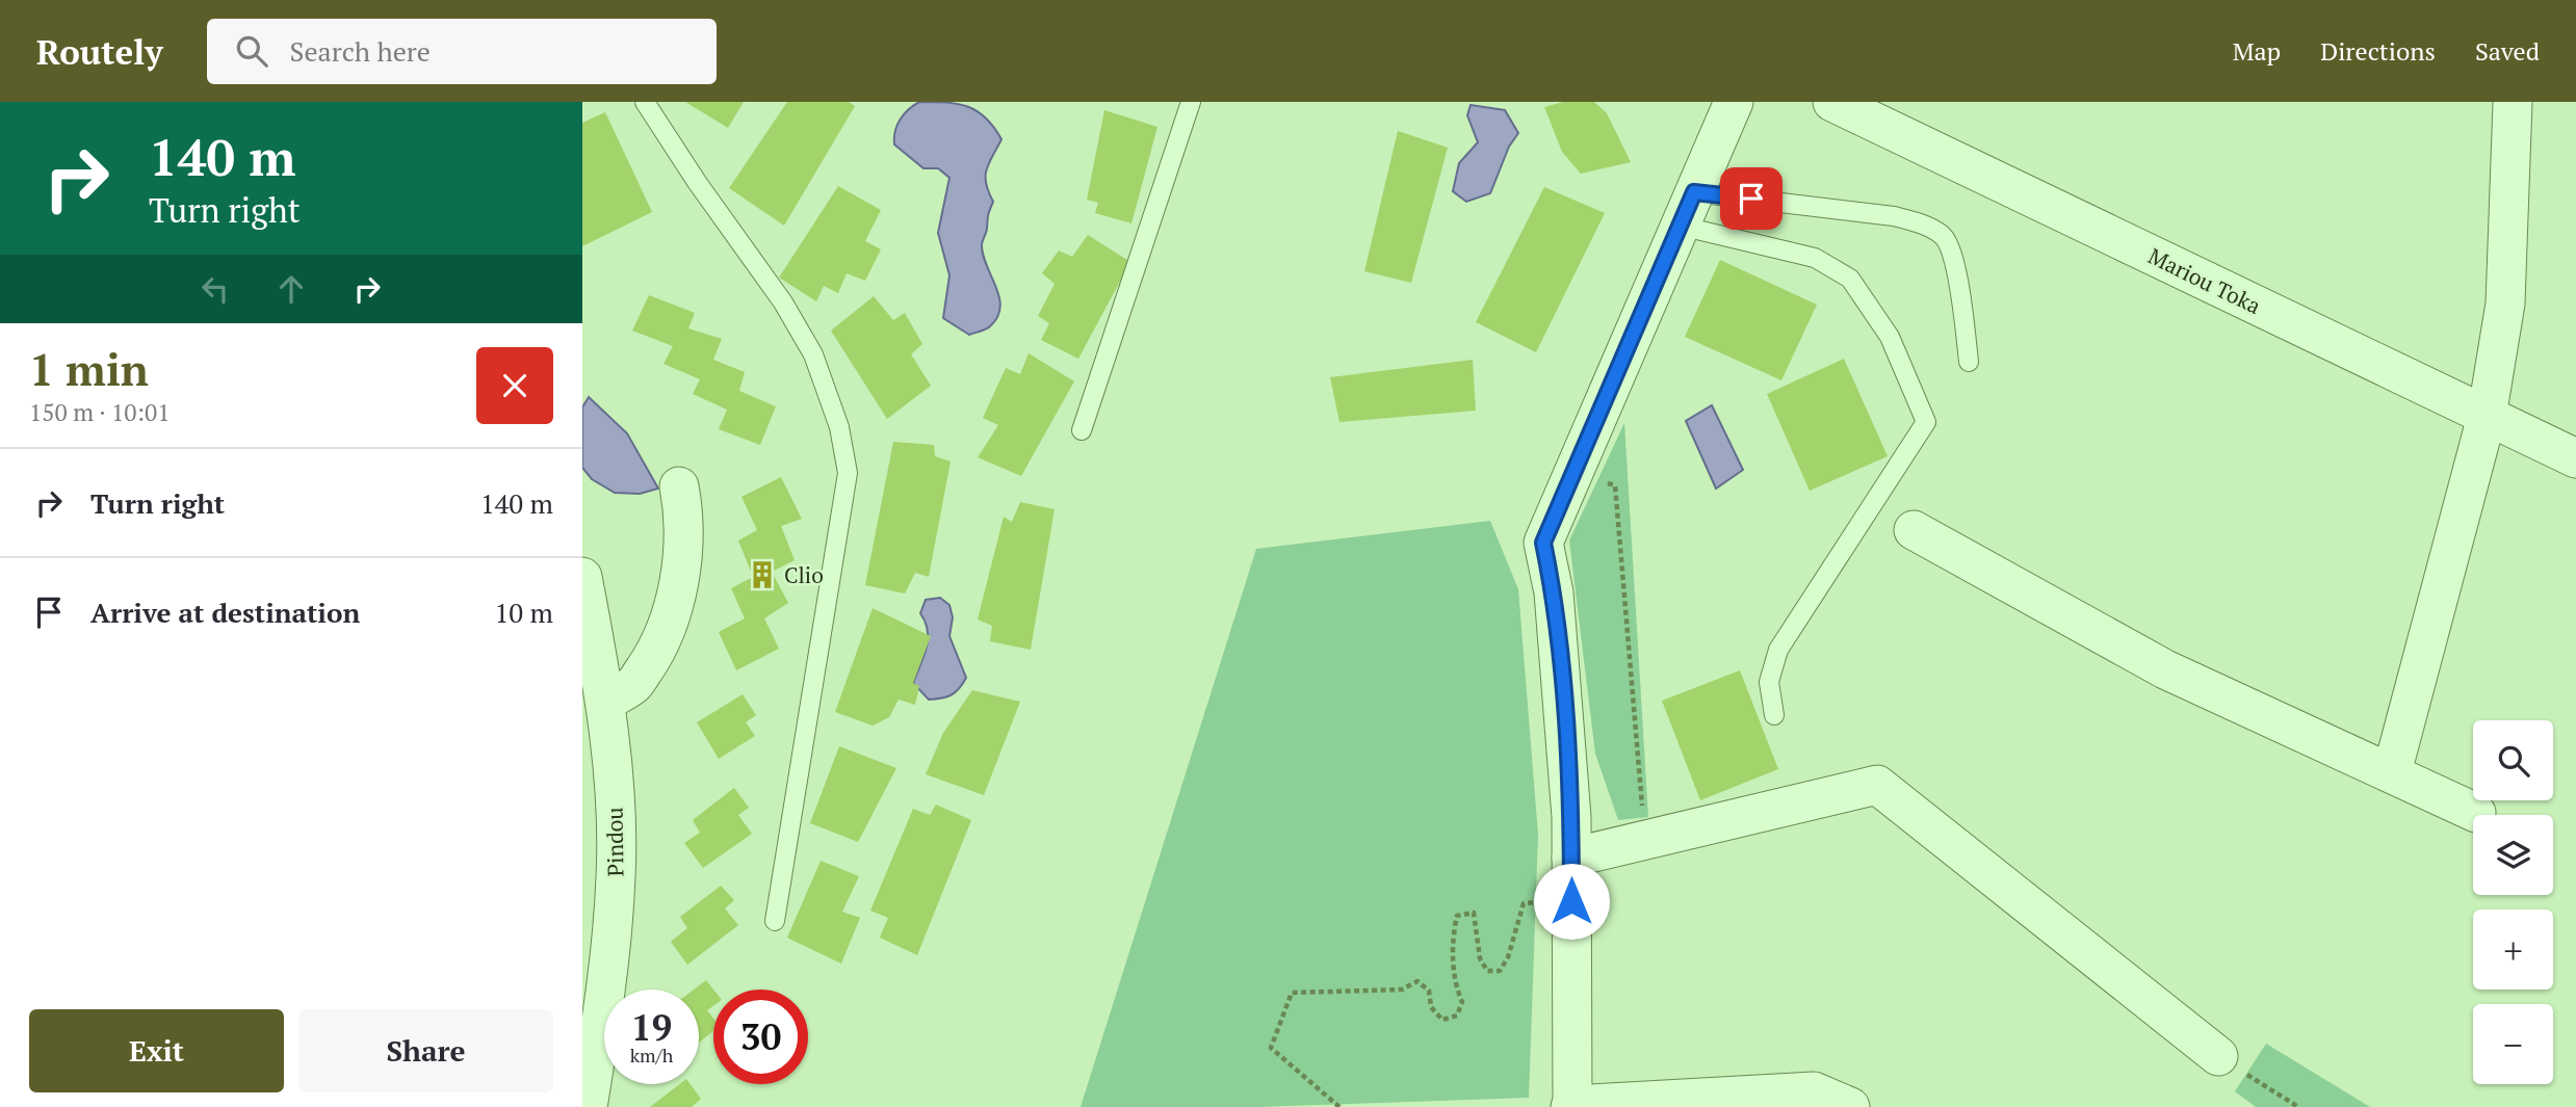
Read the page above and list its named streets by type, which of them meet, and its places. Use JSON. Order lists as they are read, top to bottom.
{
  "streets": {
    "street": ["Mariou Toka", "Pindou"]
  },
  "places": {
    "building": ["Clio"]
  },
  "page": {
    "header": "Routely",
    "search": "Search here",
    "nav": ["Map", "Directions", "Saved"],
    "turn": ["140 m", "Turn right"],
    "heading": ["1 min", "150 m · 10:01"],
    "list": [
      {
        "name": "Turn right",
        "value": "140 m"
      },
      {
        "name": "Arrive at destination",
        "value": "10 m"
      }
    ],
    "map_buttons": ["+", "−"],
    "speed": "19 km/h",
    "limit": "30",
    "buttons": ["Exit", "Share"]
  }
}
